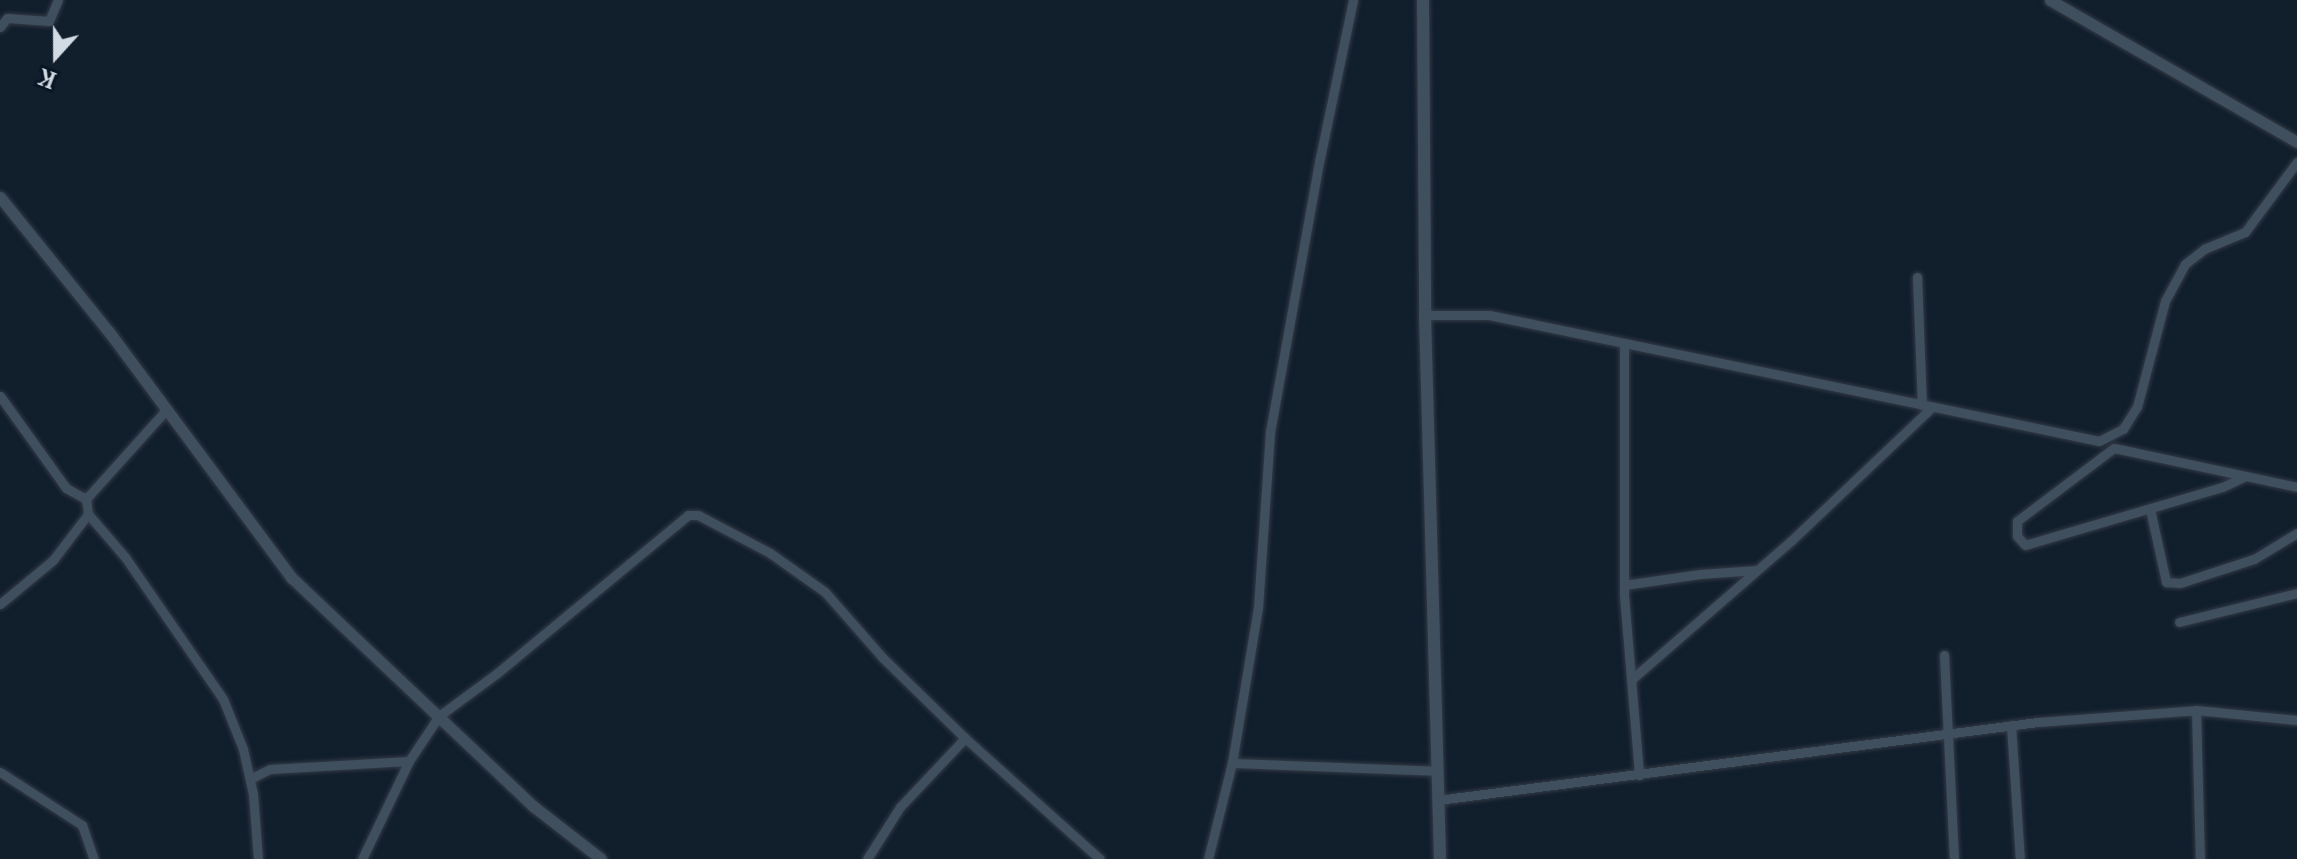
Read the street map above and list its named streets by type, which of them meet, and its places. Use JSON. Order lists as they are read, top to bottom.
{
  "north": "bottom"
}
